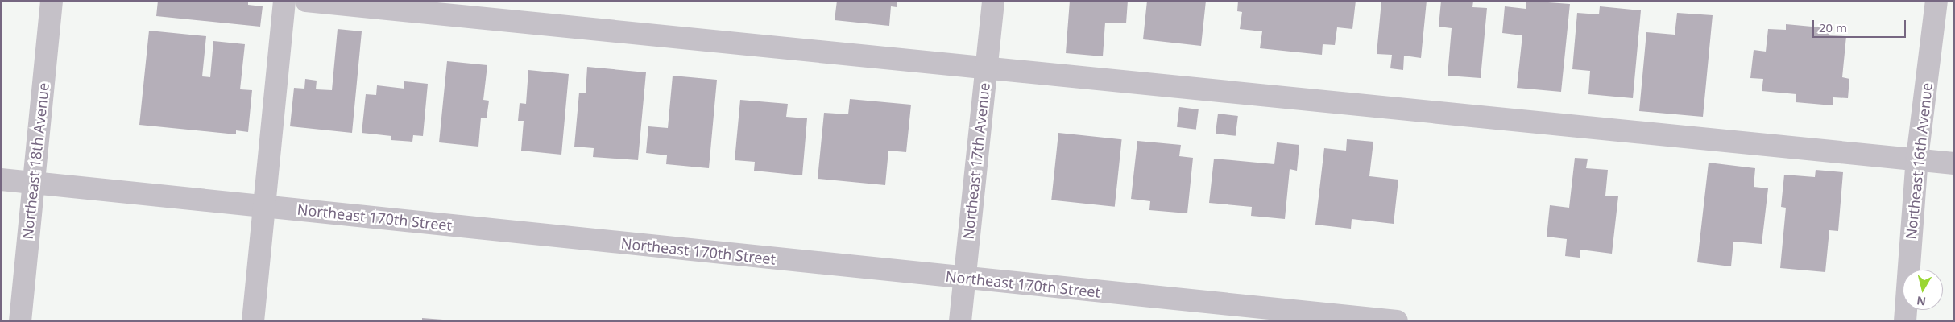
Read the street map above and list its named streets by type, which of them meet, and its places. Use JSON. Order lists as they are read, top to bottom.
{
  "streets": {
    "street": [
      "Northeast 18th Avenue",
      "Northeast 17th Avenue",
      "Northeast 16th Avenue",
      "Northeast 170th Street"
    ]
  },
  "crossings": [
    ["Northeast 18th Avenue", "Northeast 170th Street"],
    ["Northeast 17th Avenue", "Northeast 170th Street"]
  ],
  "scale_bar": "20 m",
  "north": "bottom"
}
